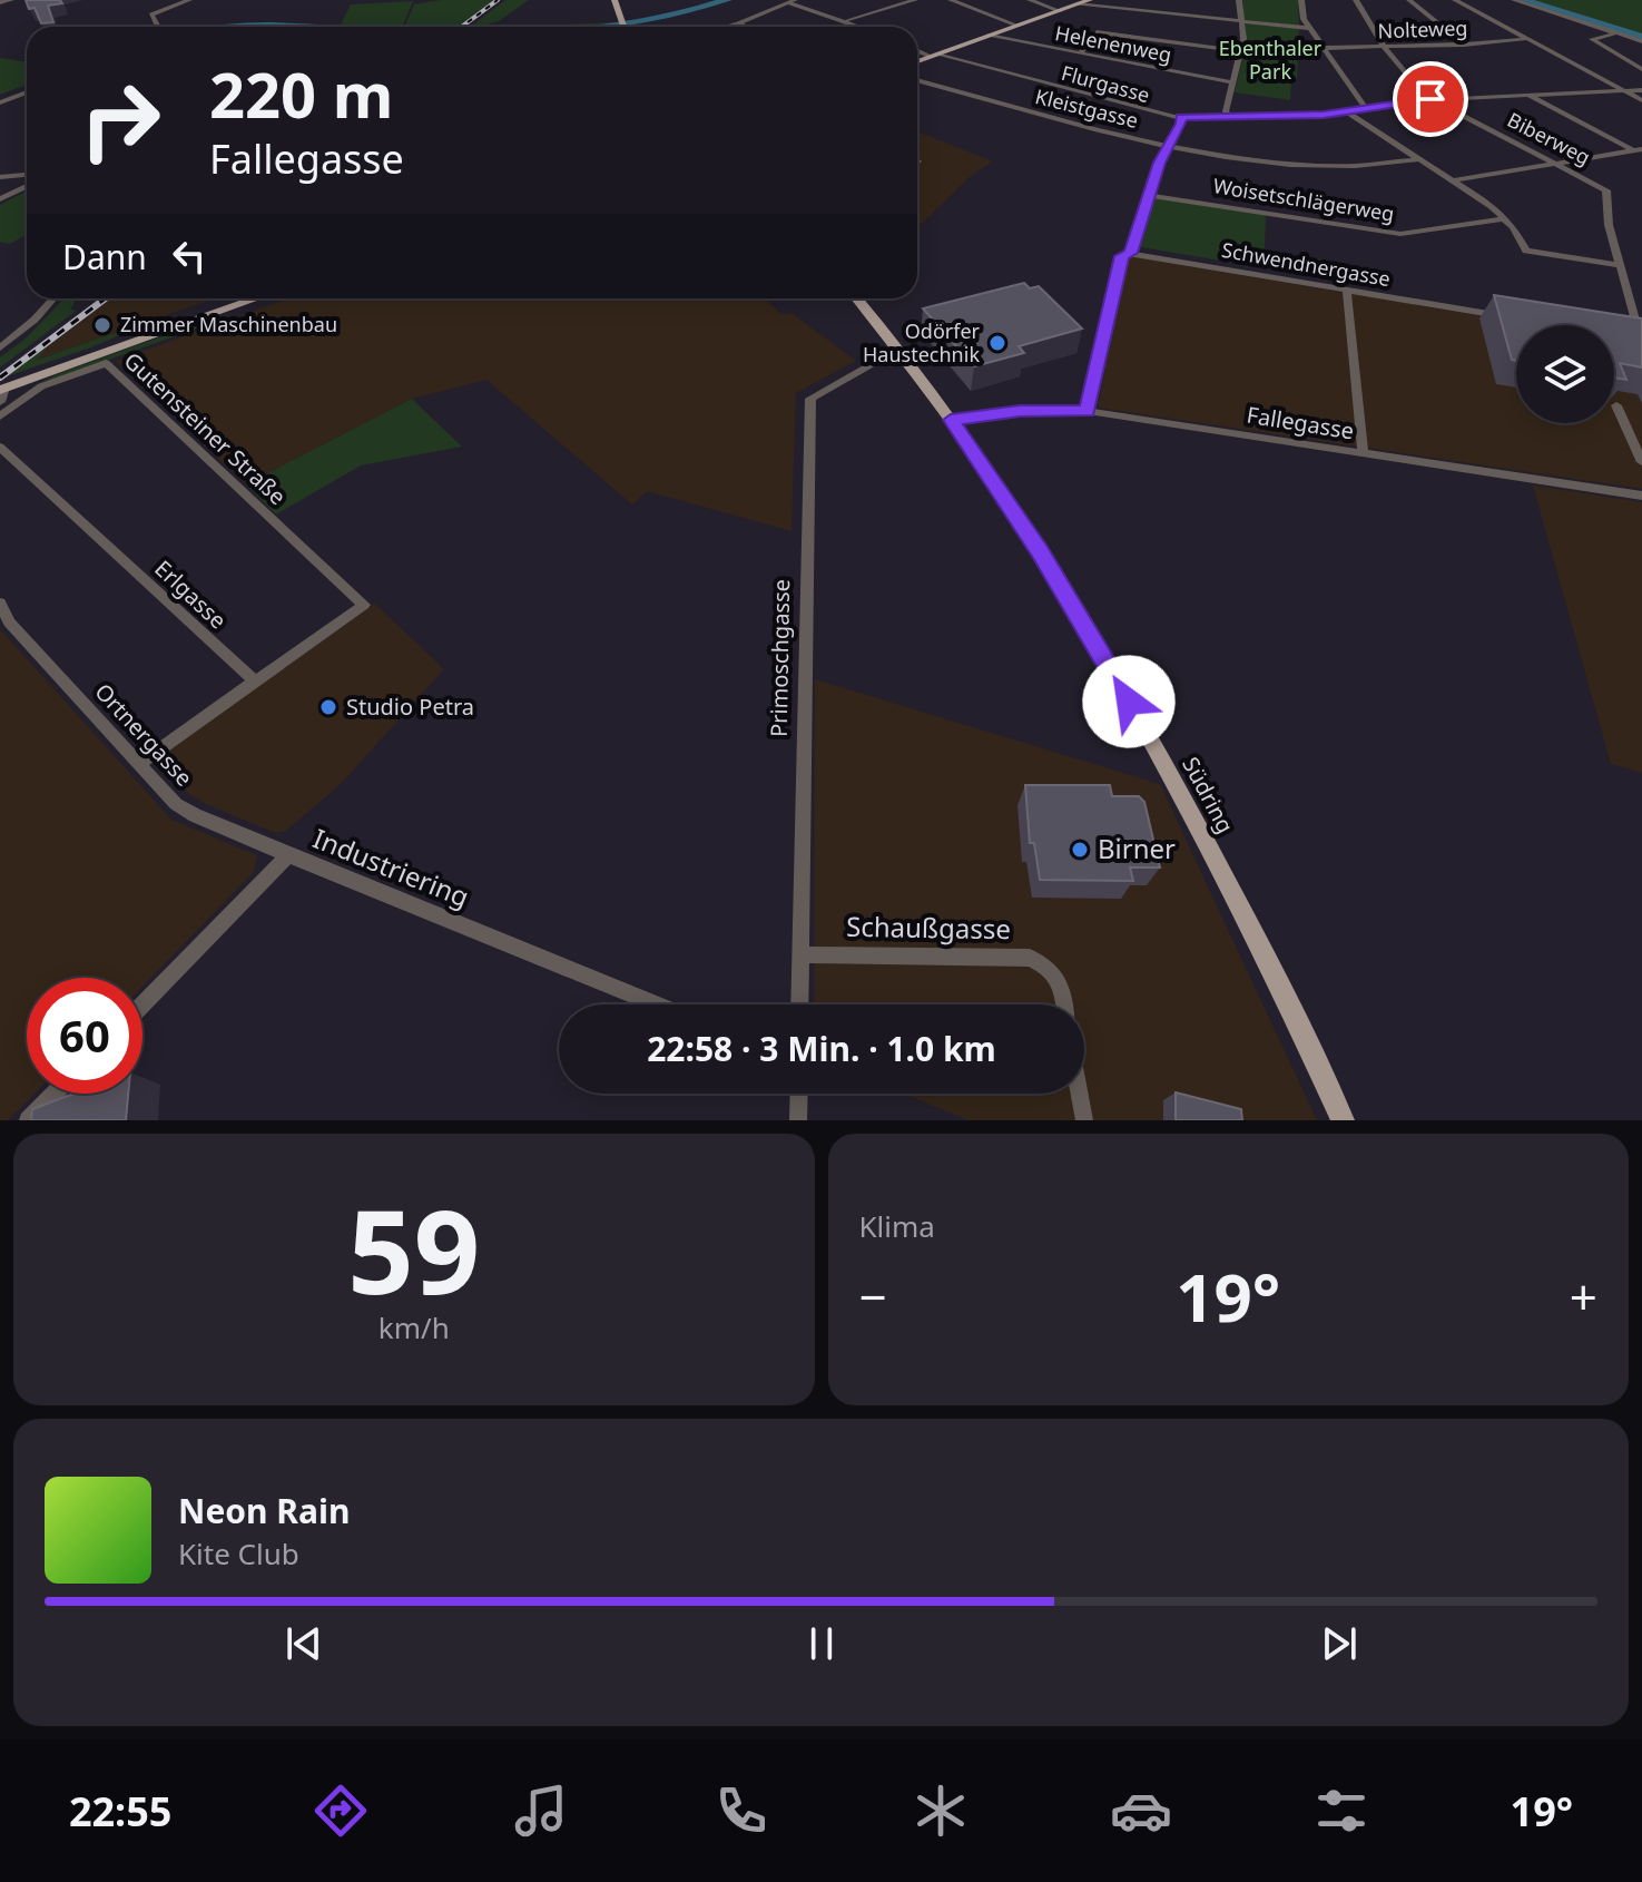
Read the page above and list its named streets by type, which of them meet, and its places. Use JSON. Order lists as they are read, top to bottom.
{
  "streets": {
    "main road": ["Südring"],
    "street": [
      "Nolteweg",
      "Helenenweg",
      "Flurgasse",
      "Kleistgasse",
      "Biberweg",
      "Woisetschlägerweg",
      "Schwendnergasse",
      "Fallegasse",
      "Gutensteiner Straße",
      "Erlgasse",
      "Primoschgasse",
      "Ortnergasse",
      "Industriering",
      "Schaußgasse"
    ]
  },
  "crossings": [
    ["Flurgasse", "Biberweg"],
    ["Fallegasse", "Südring"],
    ["Gutensteiner Straße", "Erlgasse"],
    ["Primoschgasse", "Südring"],
    ["Primoschgasse", "Schaußgasse"],
    ["Ortnergasse", "Industriering"]
  ],
  "parks": ["Ebenthaler Park"],
  "places": [
    "Zimmer Maschinenbau",
    "Odörfer Haustechnik",
    "Studio Petra",
    "Birner"
  ],
  "page": {
    "turn": ["220 m", "Fallegasse"],
    "then": "Dann",
    "limit": "60",
    "trip": "22:58 · 3 Min. · 1.0 km",
    "tile": [
      ["59", "km/h"],
      "Klima"
    ],
    "heat": ["−", "19°", "+"],
    "song": ["Neon Rain", "Kite Club"],
    "tabs": ["22:55", "19°"]
  }
}
